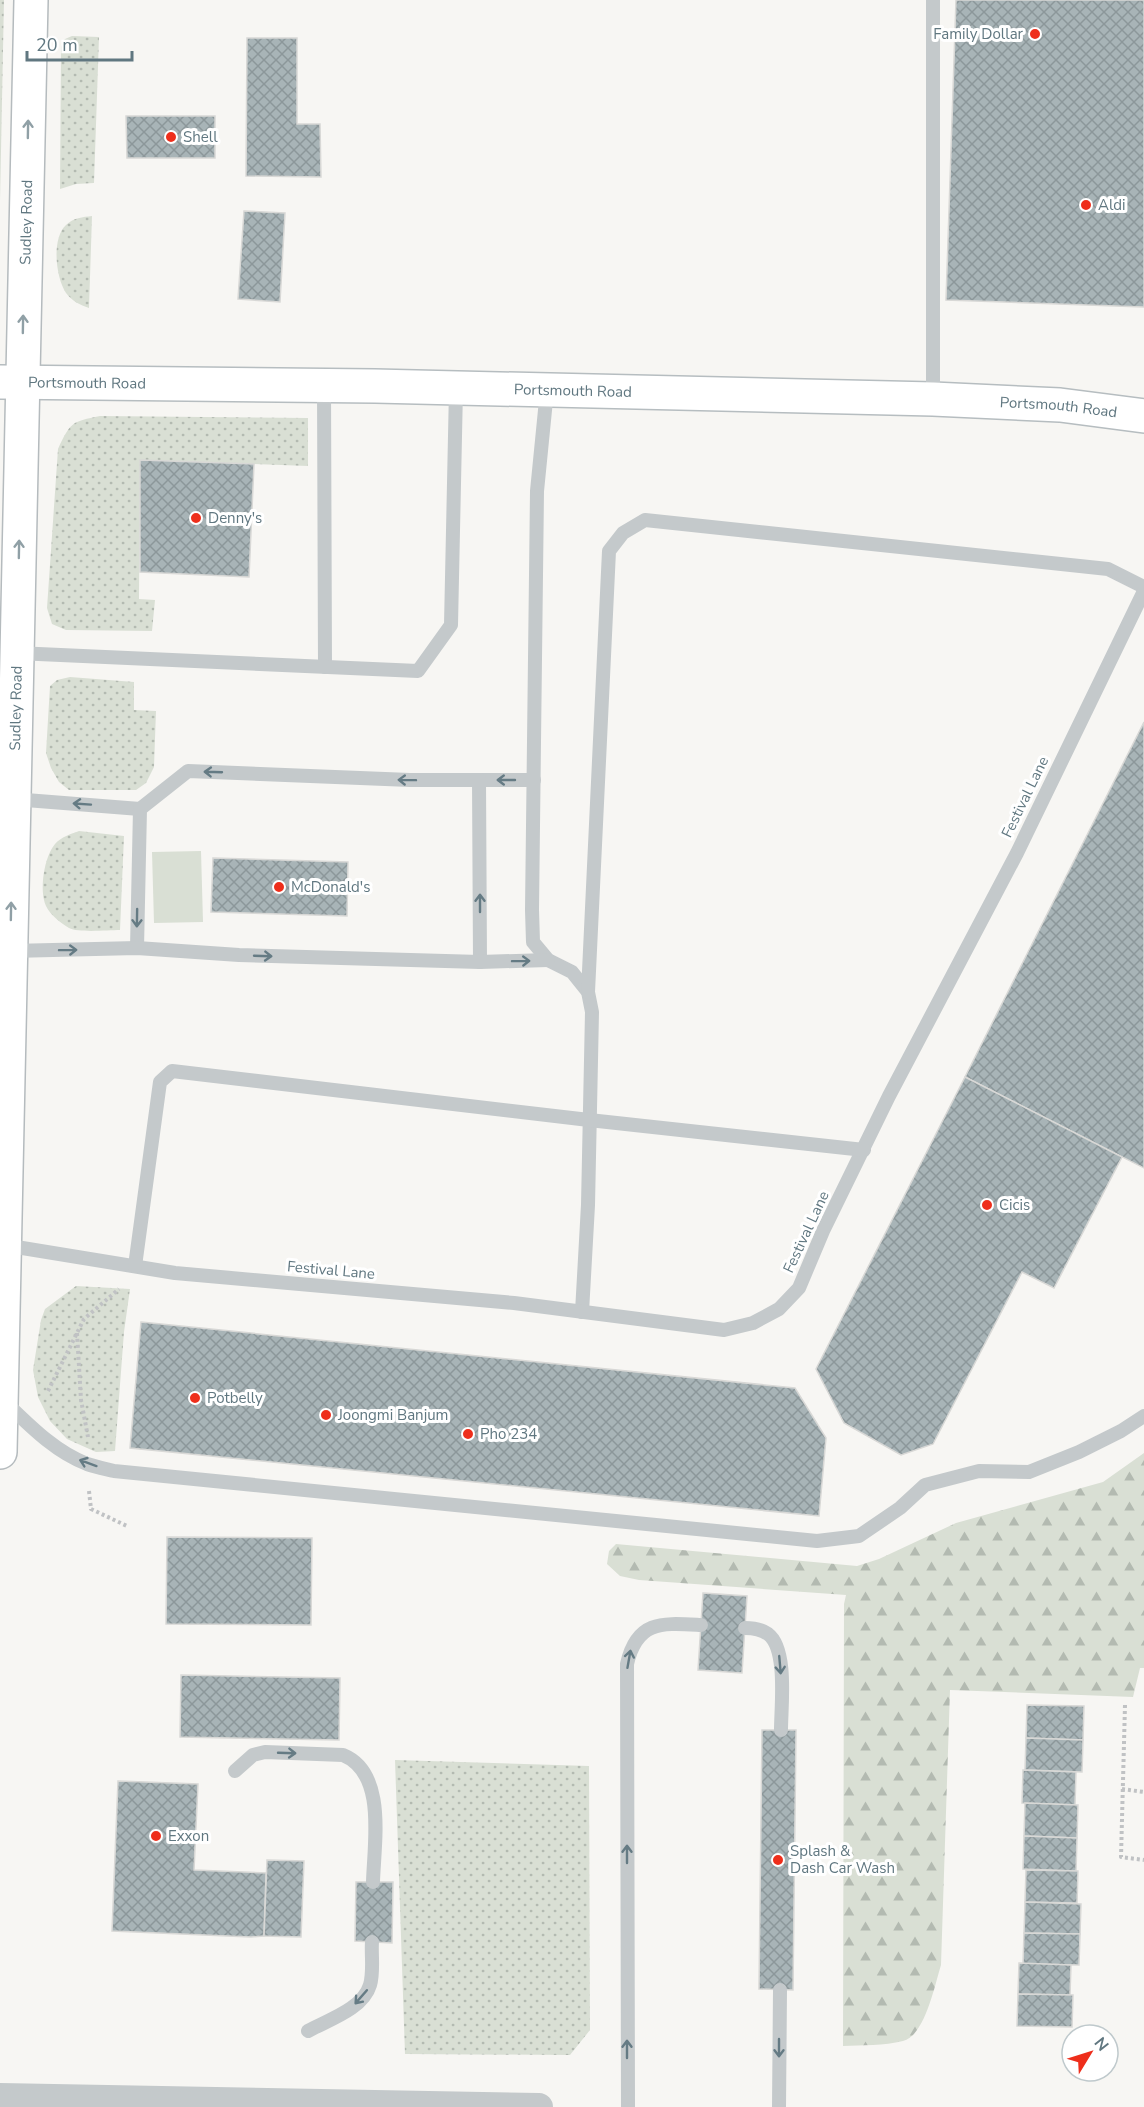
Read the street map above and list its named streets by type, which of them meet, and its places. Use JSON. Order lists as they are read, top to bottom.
{
  "streets": {
    "main road": ["Sudley Road", "Portsmouth Road"],
    "lane": ["Festival Lane"]
  },
  "crossings": [
    ["Sudley Road", "Portsmouth Road"],
    ["Sudley Road", "Festival Lane"]
  ],
  "one_way": ["Sudley Road"],
  "places": [
    "Family Dollar",
    "Shell",
    "Aldi",
    "Denny's",
    "McDonald's",
    "Cicis",
    "Potbelly",
    "Joongmi Banjum",
    "Pho 234",
    "Exxon",
    "Splash & Dash Car Wash"
  ],
  "scale_bar": "20 m",
  "north": "top right"
}
